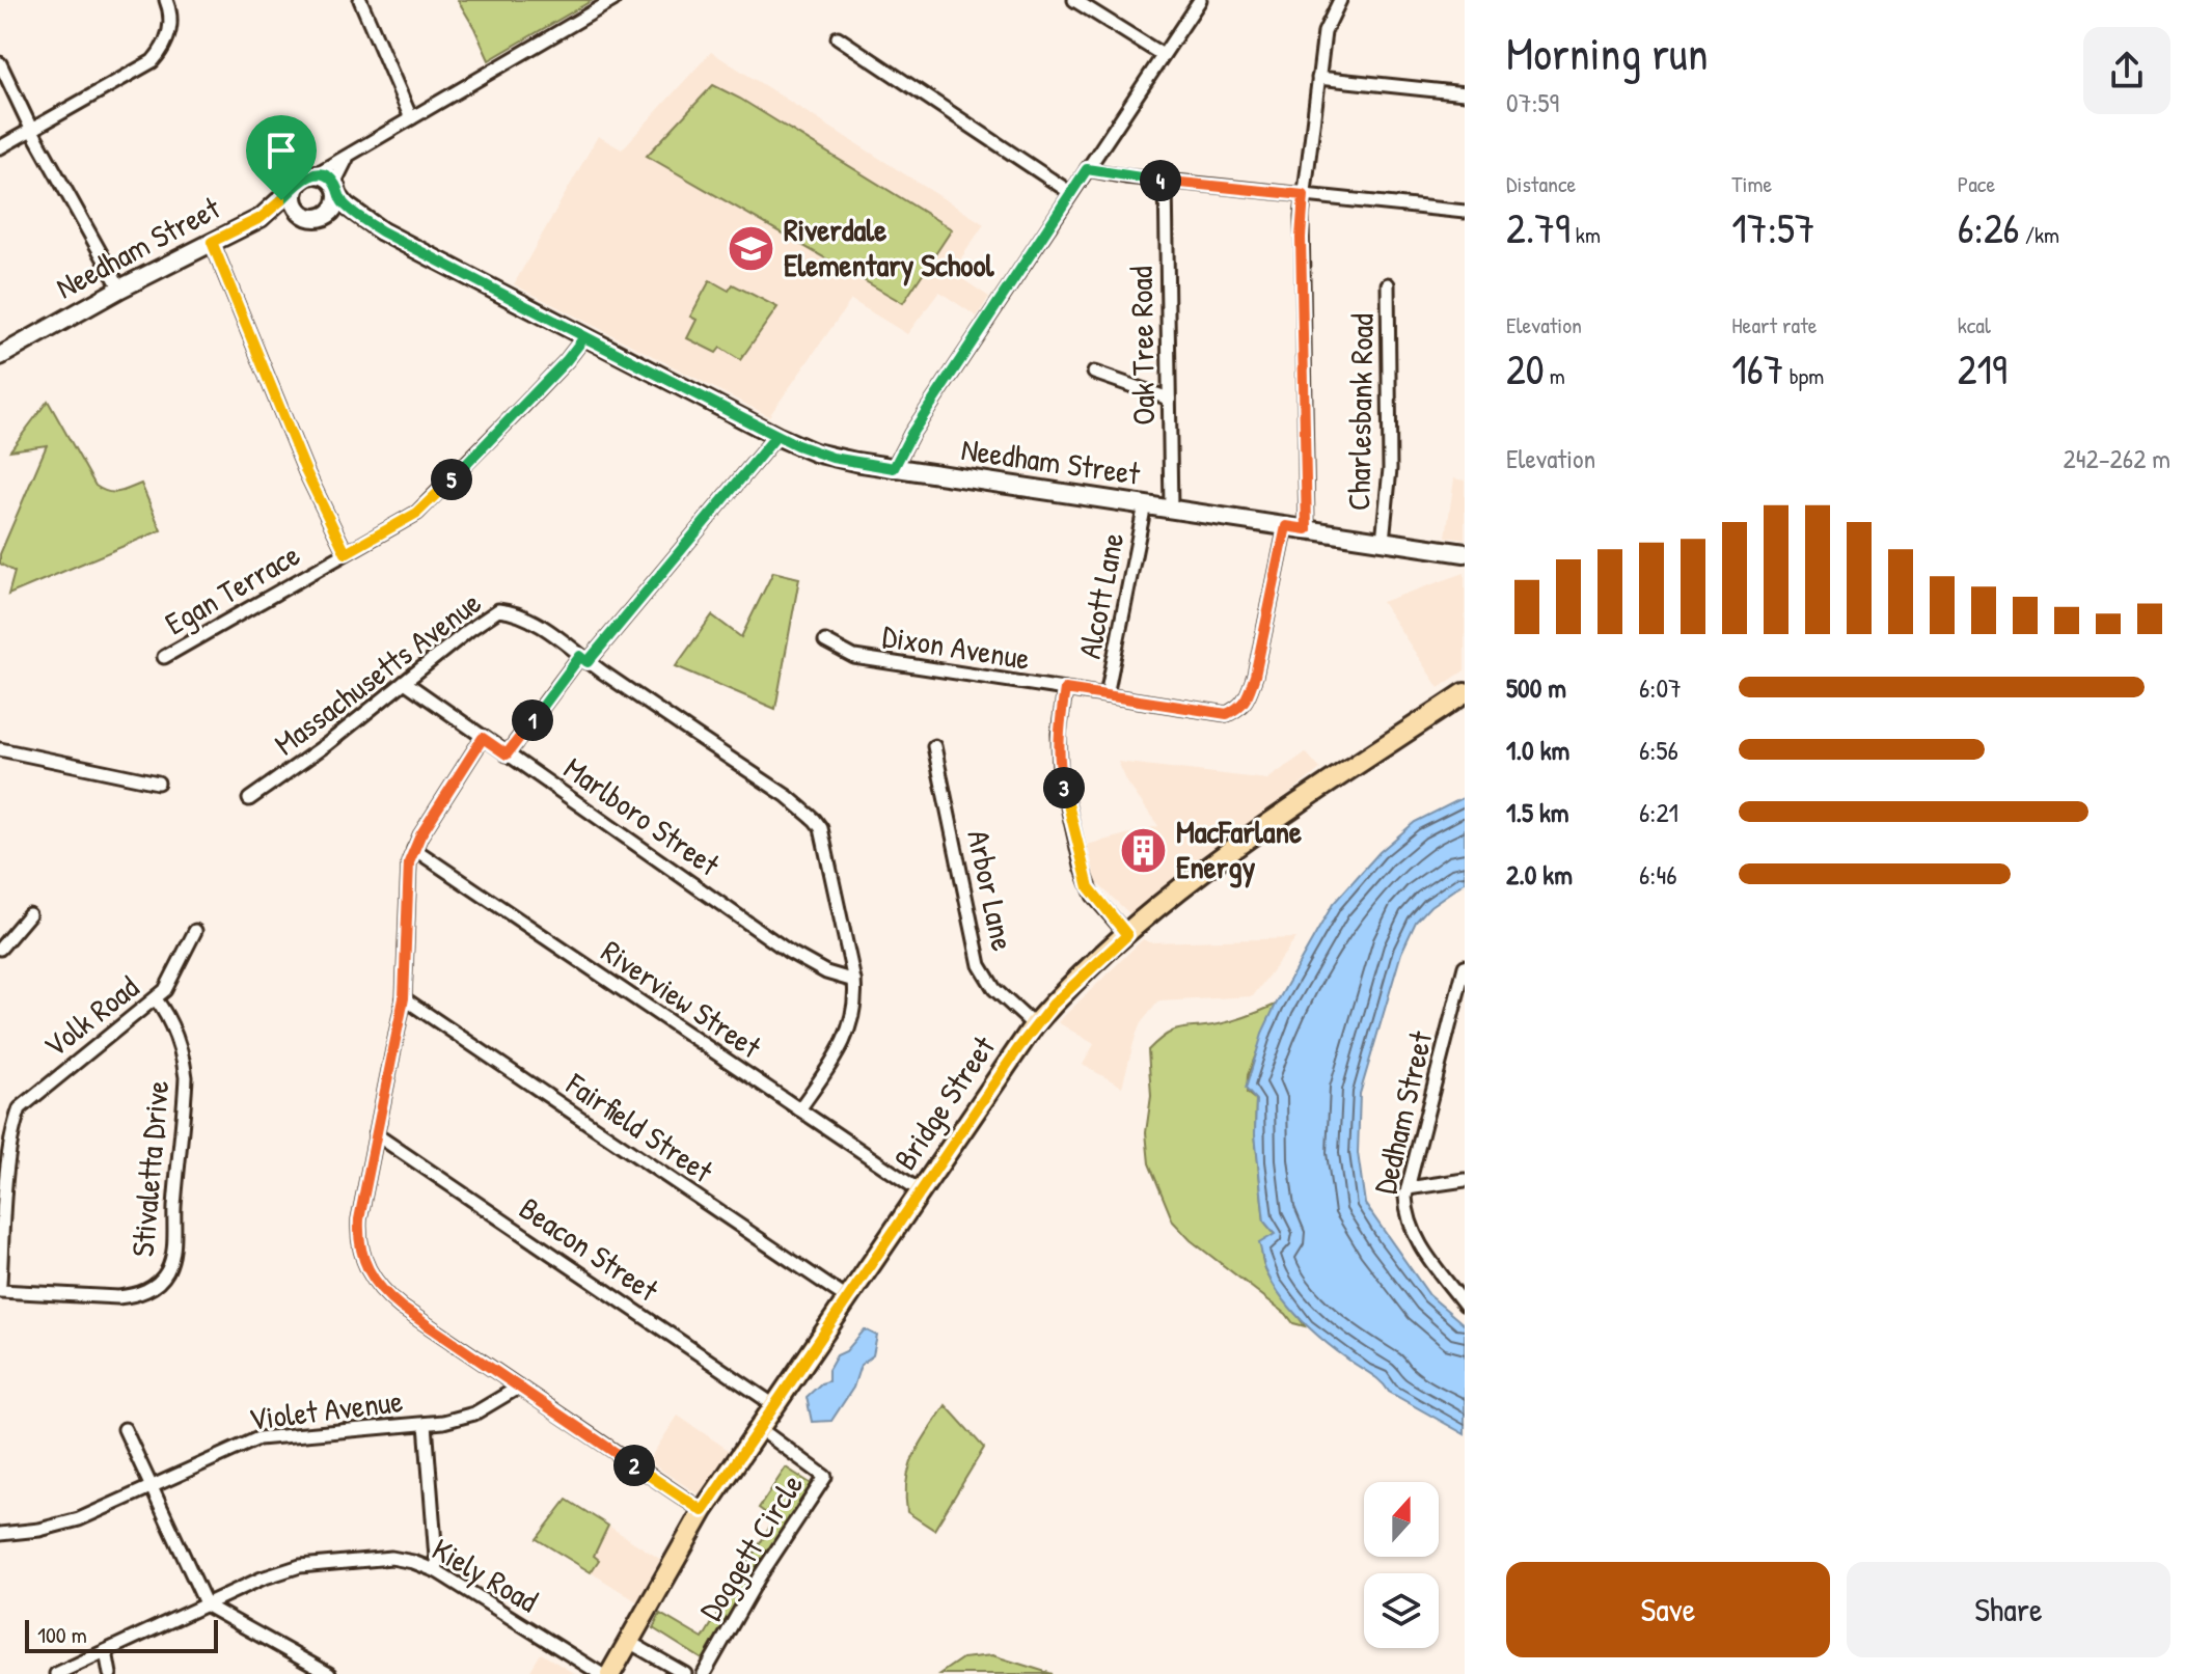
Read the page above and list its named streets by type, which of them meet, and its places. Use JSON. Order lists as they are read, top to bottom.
{
  "streets": {
    "main road": ["Needham Street", "Bridge Street"],
    "street": [
      "Oak Tree Road",
      "Charlesbank Road",
      "Egan Terrace",
      "Alcott Lane",
      "Dixon Avenue",
      "Massachusetts Avenue",
      "Marlboro Street",
      "Arbor Lane",
      "Riverview Street",
      "Volk Road",
      "Dedham Street",
      "Fairfield Street",
      "Stivaletta Drive",
      "Beacon Street",
      "Violet Avenue",
      "Doggett Circle",
      "Kiely Road"
    ]
  },
  "crossings": [
    ["Needham Street", "Oak Tree Road"],
    ["Needham Street", "Charlesbank Road"],
    ["Needham Street", "Egan Terrace"],
    ["Needham Street", "Alcott Lane"],
    ["Needham Street", "Dixon Avenue"],
    ["Alcott Lane", "Dixon Avenue"],
    ["Massachusetts Avenue", "Marlboro Street"],
    ["Massachusetts Avenue", "Riverview Street"],
    ["Arbor Lane", "Bridge Street"],
    ["Riverview Street", "Bridge Street"],
    ["Volk Road", "Stivaletta Drive"],
    ["Bridge Street", "Fairfield Street"],
    ["Bridge Street", "Beacon Street"],
    ["Bridge Street", "Doggett Circle"]
  ],
  "places": {
    "school or university": ["Riverdale Elementary School"],
    "building": ["MacFarlane Energy"]
  },
  "scale_bar": "100 m",
  "north": "top",
  "page": {
    "heading": ["Morning run", "07:59"],
    "stats": [
      ["Distance", "2.79 km"],
      ["Time", "17:57"],
      ["Pace", "6:26 /km"],
      ["Elevation", "20 m"],
      ["Heart rate", "167 bpm"],
      ["kcal", "219"]
    ],
    "pins": [
      "4",
      "5",
      "1",
      "3",
      "2"
    ],
    "chart": ["Elevation", "242–262 m"],
    "list": [
      {
        "name": "500 m",
        "note": "6:07"
      },
      {
        "name": "1.0 km",
        "note": "6:56"
      },
      {
        "name": "1.5 km",
        "note": "6:21"
      },
      {
        "name": "2.0 km",
        "note": "6:46"
      }
    ],
    "buttons": ["Save", "Share"],
    "scale": "100 m"
  }
}
